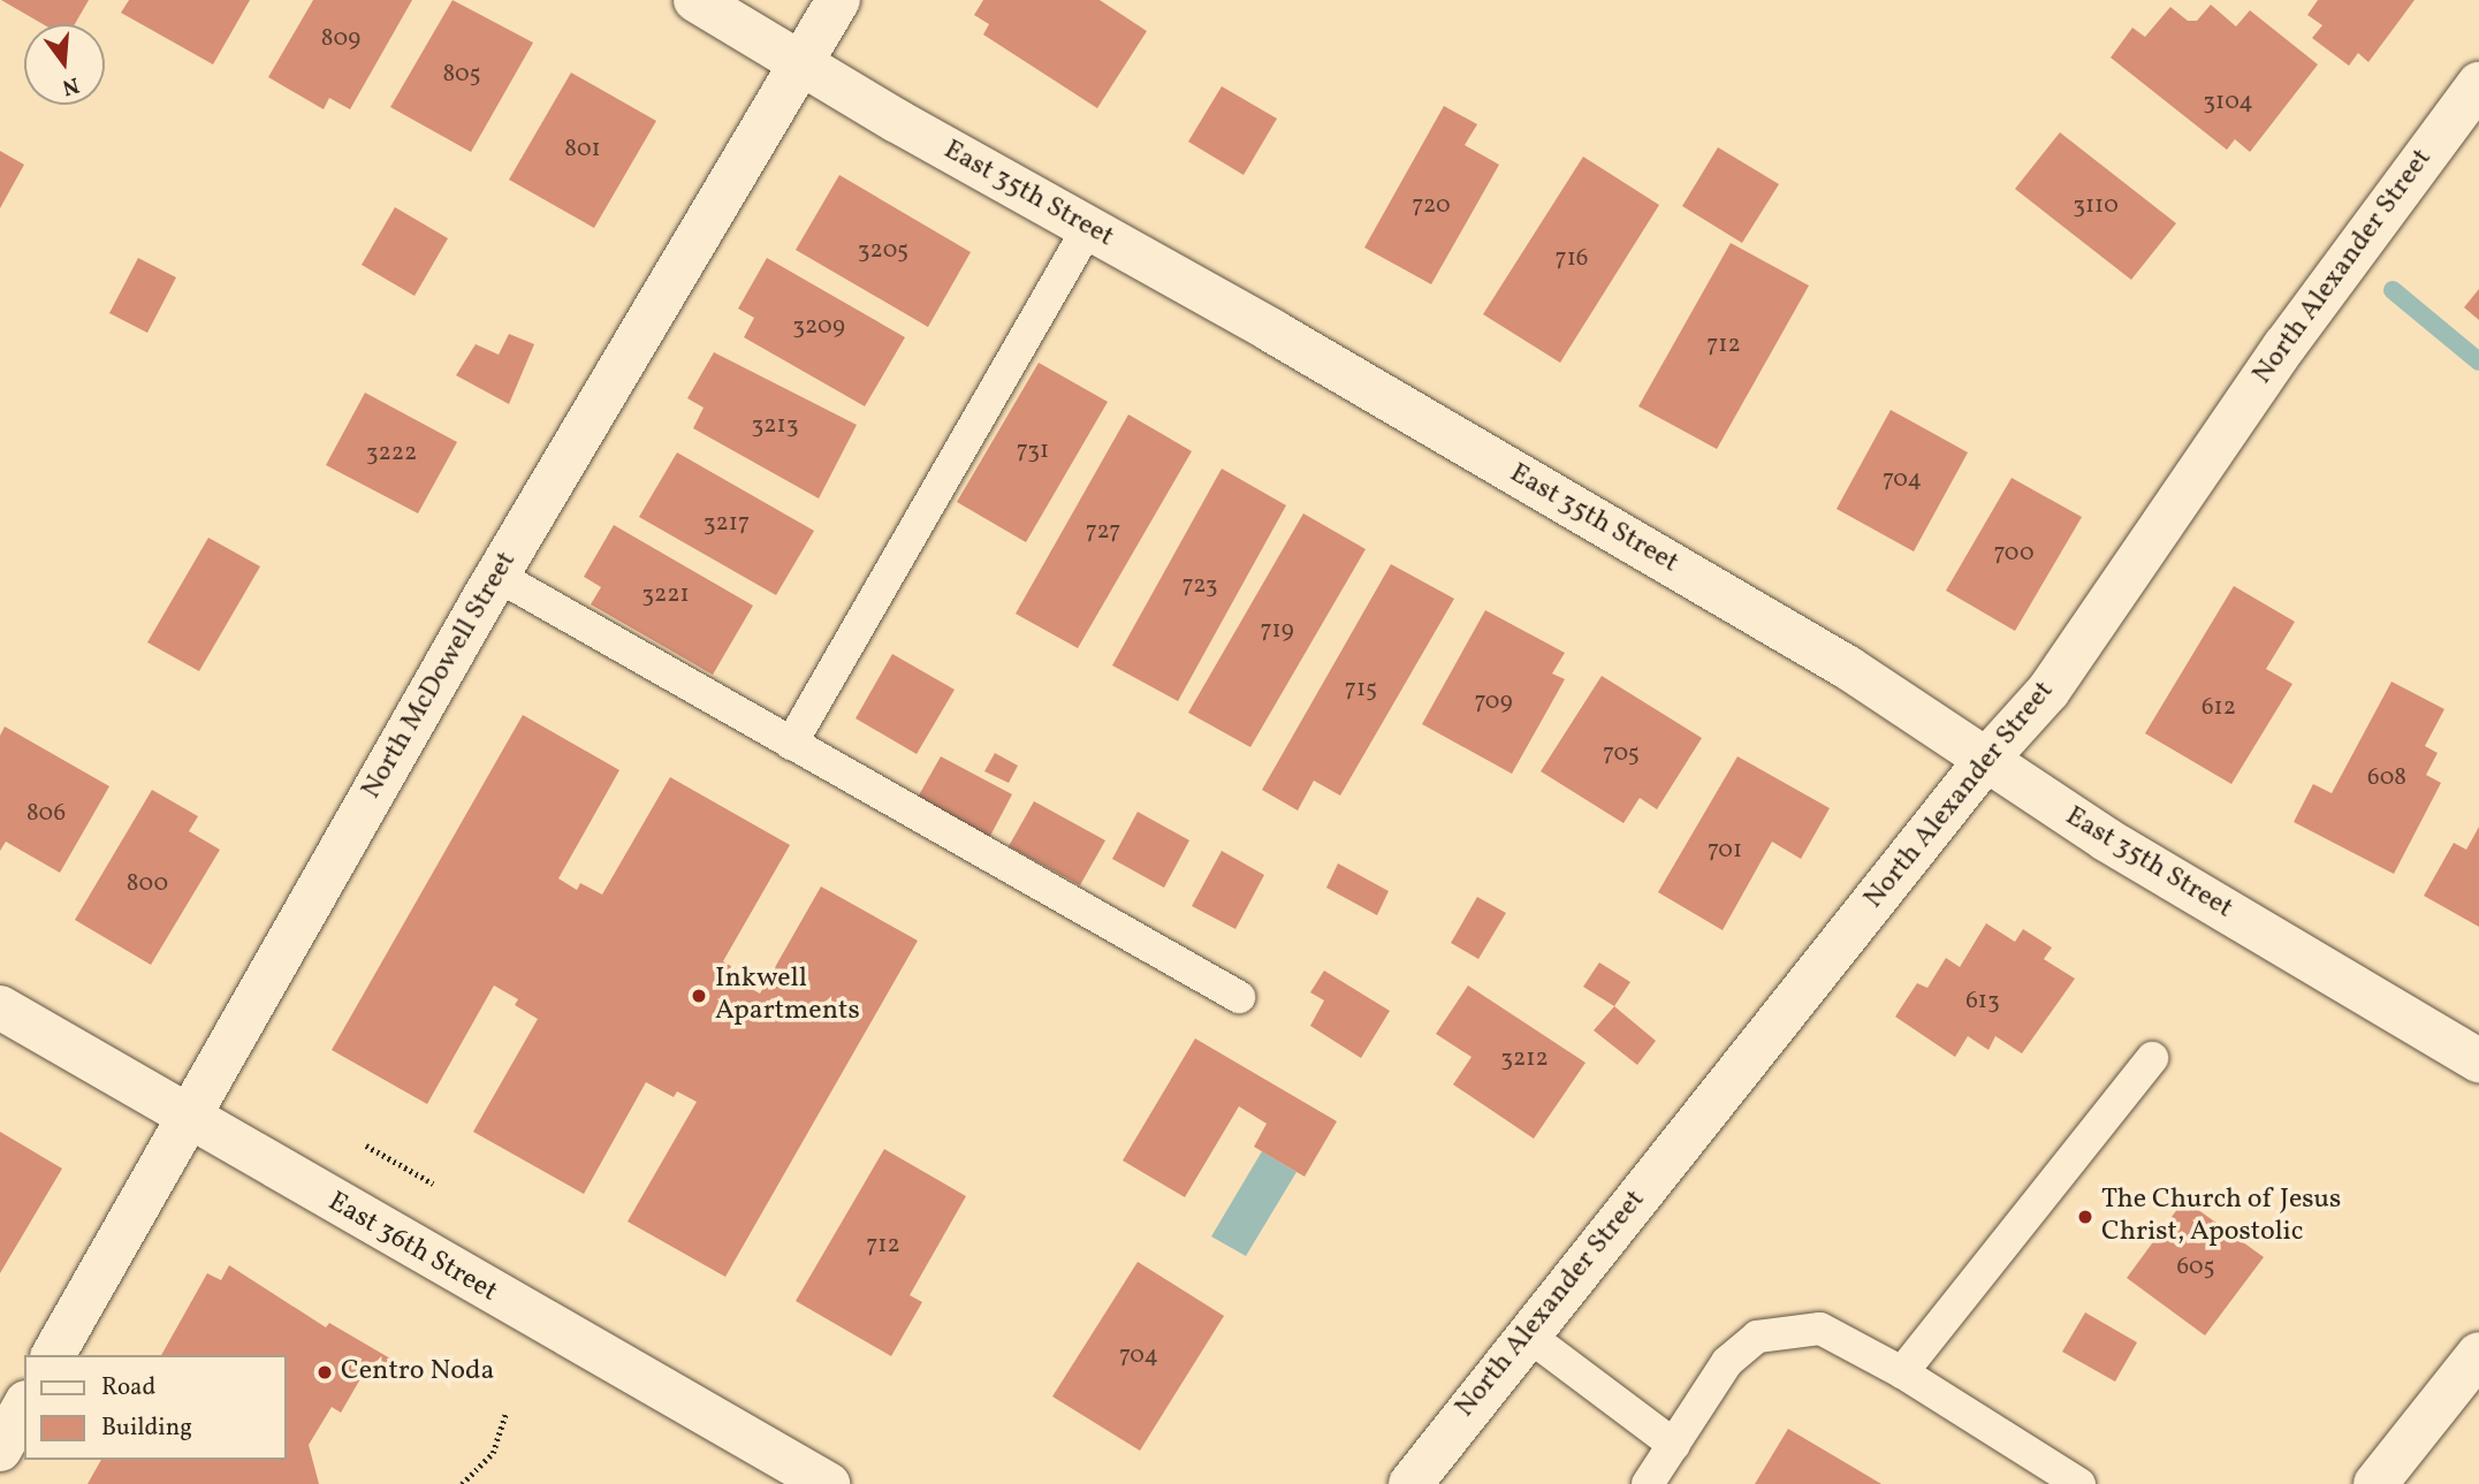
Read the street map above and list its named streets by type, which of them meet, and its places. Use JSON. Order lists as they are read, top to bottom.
{
  "streets": {
    "street": [
      "East 35th Street",
      "North Alexander Street",
      "North McDowell Street",
      "East 36th Street"
    ]
  },
  "crossings": [
    ["East 35th Street", "North Alexander Street"],
    ["East 35th Street", "North McDowell Street"],
    ["North McDowell Street", "East 36th Street"]
  ],
  "places": ["Inkwell Apartments", "The Church of Jesus Christ, Apostolic", "Centro Noda"],
  "house_numbers": [
    "809",
    "805",
    "3104",
    "801",
    "720",
    "3110",
    "3205",
    "716",
    "3209",
    "712",
    "3213",
    "731",
    "3222",
    "704",
    "3217",
    "727",
    "700",
    "723",
    "3221",
    "719",
    "715",
    "709",
    "612",
    "705",
    "608",
    "806",
    "701",
    "800",
    "613",
    "3212",
    "712",
    "605",
    "704"
  ],
  "legend": ["Road", "Building"],
  "north": "bottom"
}
